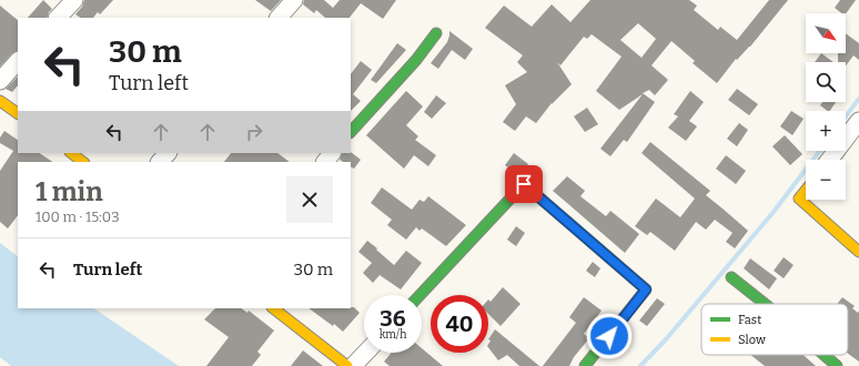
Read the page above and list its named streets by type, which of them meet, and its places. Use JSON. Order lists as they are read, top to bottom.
{
  "legend": ["Fast", "Slow"],
  "north": "bottom right",
  "page": {
    "map_buttons": ["+", "−"],
    "turn": ["30 m", "Turn left"],
    "heading": ["1 min", "100 m · 15:03"],
    "list": [
      {
        "name": "Turn left",
        "value": "30 m"
      }
    ],
    "speed": "36 km/h",
    "limit": "40"
  }
}
